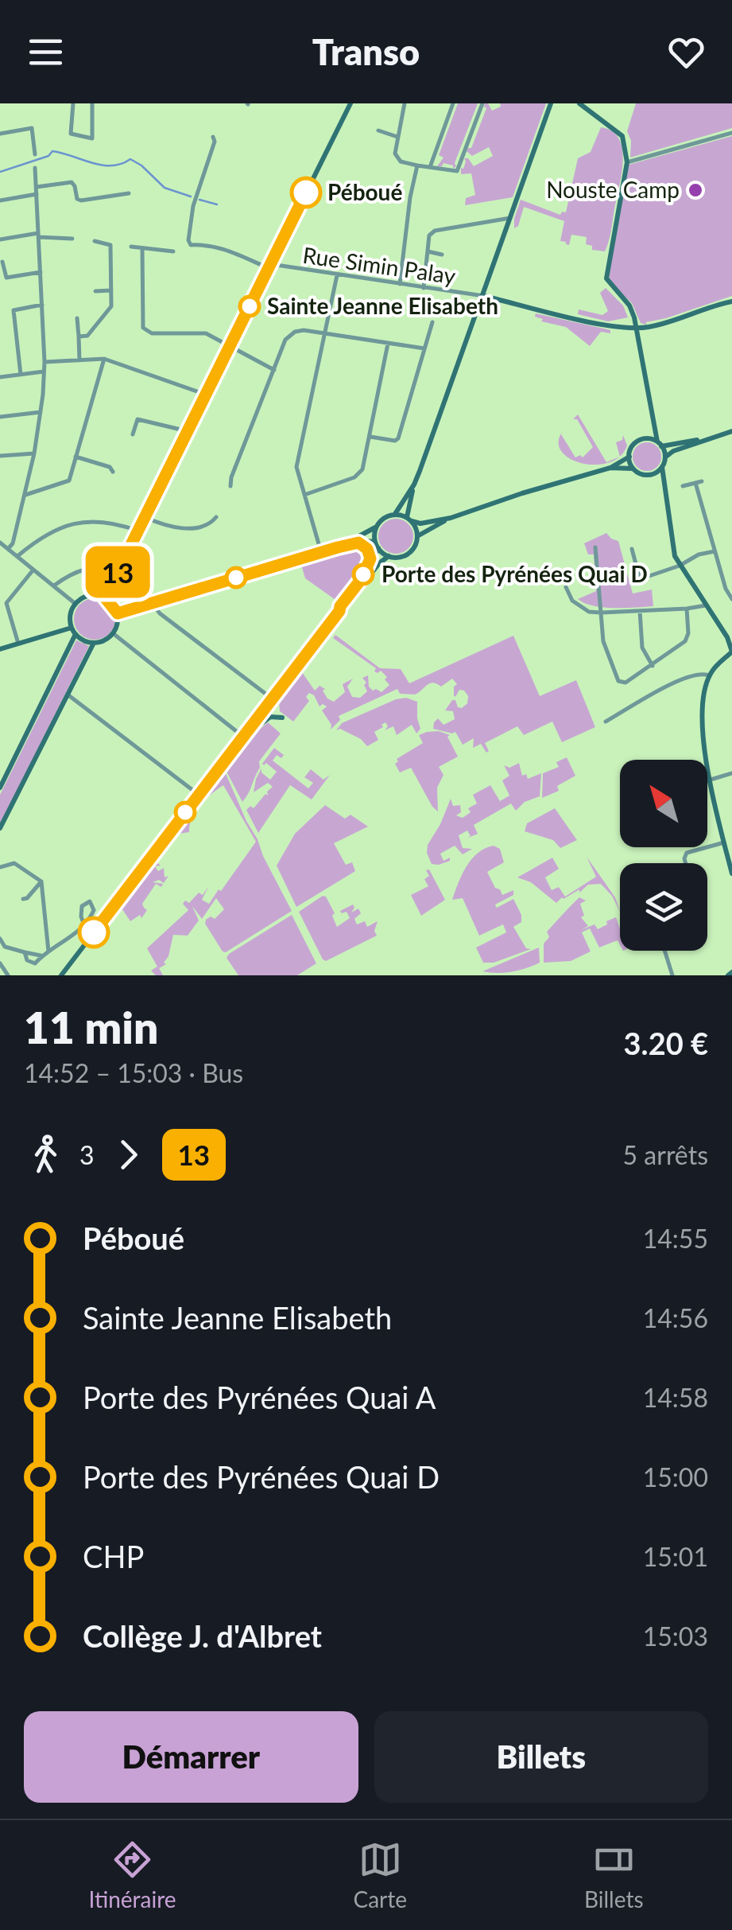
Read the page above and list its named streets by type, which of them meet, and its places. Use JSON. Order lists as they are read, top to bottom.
{
  "streets": {
    "street": ["Rue Simin Palay"]
  },
  "places": [
    "Nouste Camp",
    "Péboué",
    "Sainte Jeanne Elisabeth",
    "Porte des Pyrénées Quai D"
  ],
  "lines": ["bus line 13"],
  "north": "top left",
  "page": {
    "header": "Transo",
    "on_map": "13",
    "heading": ["11 min", "14:52 – 15:03 · Bus", "3.20 €"],
    "legs": ["3", "13", "5 arrêts"],
    "list": [
      {
        "name": "Péboué",
        "value": "14:55"
      },
      {
        "name": "Sainte Jeanne Elisabeth",
        "value": "14:56"
      },
      {
        "name": "Porte des Pyrénées Quai A",
        "value": "14:58"
      },
      {
        "name": "Porte des Pyrénées Quai D",
        "value": "15:00"
      },
      {
        "name": "CHP",
        "value": "15:01"
      },
      {
        "name": "Collège J. d'Albret",
        "value": "15:03"
      }
    ],
    "buttons": ["Démarrer", "Billets"],
    "tabs": ["Itinéraire", "Carte", "Billets"]
  }
}
